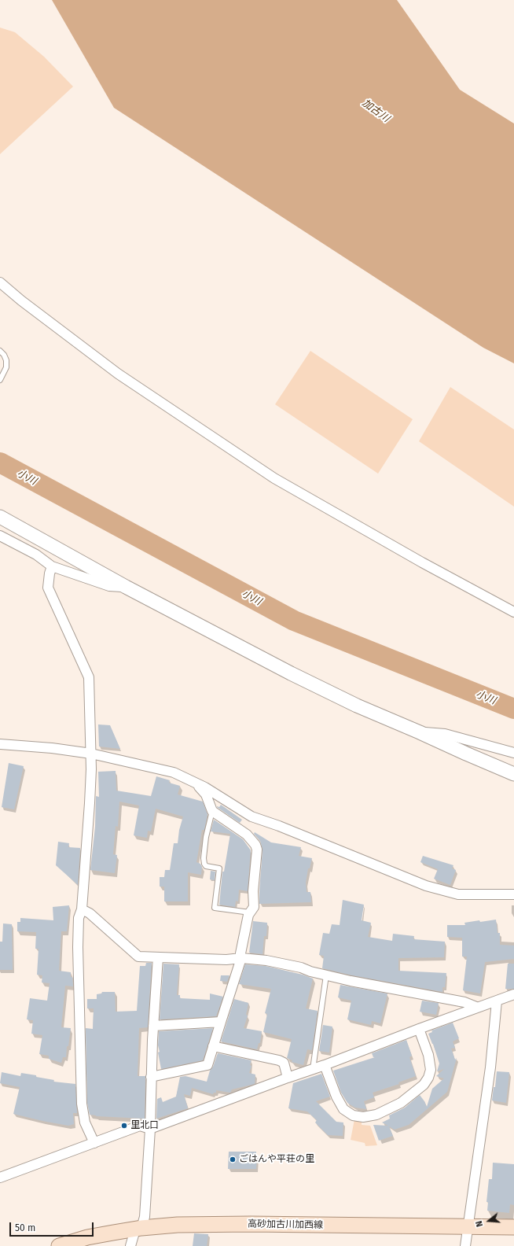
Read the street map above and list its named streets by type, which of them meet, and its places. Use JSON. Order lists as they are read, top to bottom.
{
  "streets": {
    "main road": ["高砂加古川加西線"]
  },
  "water": ["加古川", "小川"],
  "places": ["里北口", "ごはんや平荘の里"],
  "scale_bar": "50 m",
  "north": "left"
}
